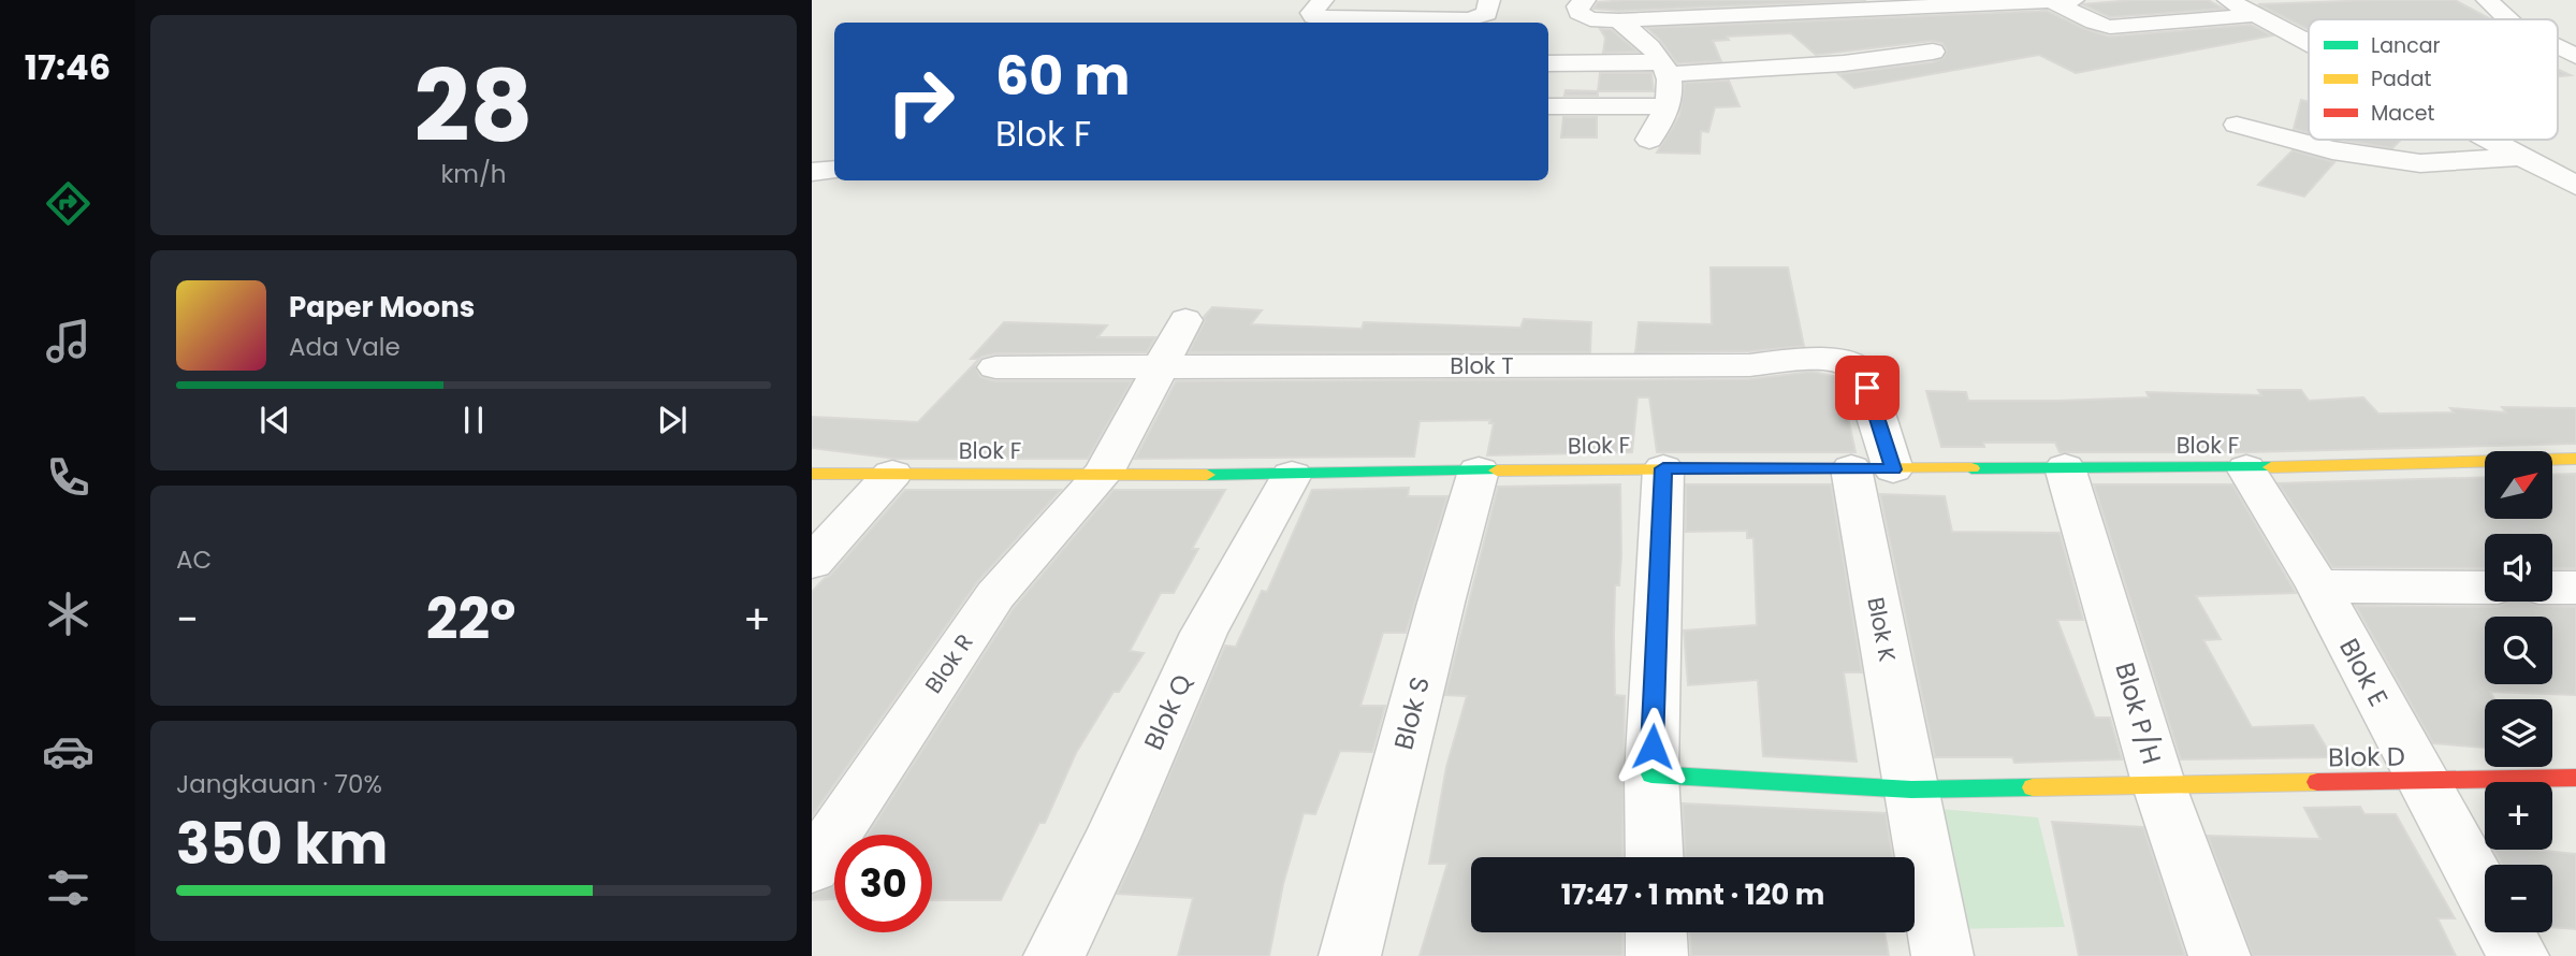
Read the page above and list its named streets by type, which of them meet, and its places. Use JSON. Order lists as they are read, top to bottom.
{
  "streets": {
    "street": [
      "Blok T",
      "Blok F",
      "Blok K",
      "Blok R",
      "Blok E",
      "Blok Q",
      "Blok S",
      "Blok P/H",
      "Blok D"
    ]
  },
  "crossings": [
    ["Blok T", "Blok F"],
    ["Blok T", "Blok K"],
    ["Blok T", "Blok R"],
    ["Blok F", "Blok K"],
    ["Blok F", "Blok R"],
    ["Blok F", "Blok E"],
    ["Blok F", "Blok Q"],
    ["Blok F", "Blok S"],
    ["Blok F", "Blok P/H"],
    ["Blok K", "Blok D"],
    ["Blok E", "Blok D"],
    ["Blok P/H", "Blok D"]
  ],
  "legend": ["Lancar", "Padat", "Macet"],
  "north": "top right",
  "page": {
    "tabs": "17:46",
    "tile": [
      ["28", "km/h"],
      "AC",
      ["Jangkauan · 70%", "350 km"]
    ],
    "turn": ["60 m", "Blok F"],
    "song": ["Paper Moons", "Ada Vale"],
    "map_buttons": ["+", "−"],
    "heat": ["−", "22°", "+"],
    "limit": "30",
    "trip": "17:47 · 1 mnt · 120 m"
  }
}
